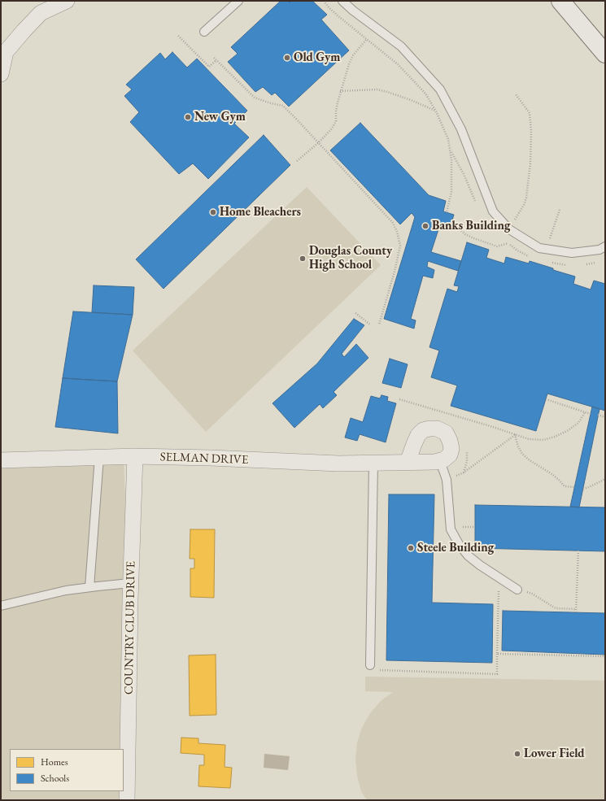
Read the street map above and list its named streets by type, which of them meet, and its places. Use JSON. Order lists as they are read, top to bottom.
{
  "streets": {
    "street": ["SELMAN DRIVE", "COUNTRY CLUB DRIVE"]
  },
  "crossings": [
    ["SELMAN DRIVE", "COUNTRY CLUB DRIVE"]
  ],
  "places": [
    "Old Gym",
    "New Gym",
    "Home Bleachers",
    "Banks Building",
    "Douglas County High School",
    "Steele Building",
    "Lower Field"
  ],
  "legend": ["Homes", "Schools"]
}
